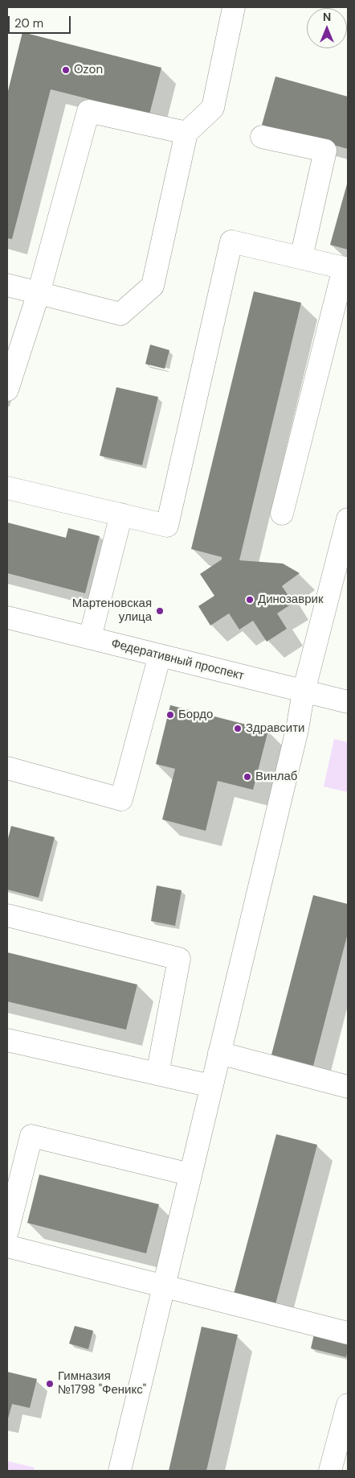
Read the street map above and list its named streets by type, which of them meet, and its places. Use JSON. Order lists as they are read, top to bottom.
{
  "streets": {
    "street": ["Федеративный проспект"]
  },
  "places": [
    "Ozon",
    "Динозаврик",
    "Мартеновская улица",
    "Бордо",
    "Здравсити",
    "Винлаб",
    "Гимназия №1798 \"Феникс\""
  ],
  "scale_bar": "20 m",
  "north": "top"
}
